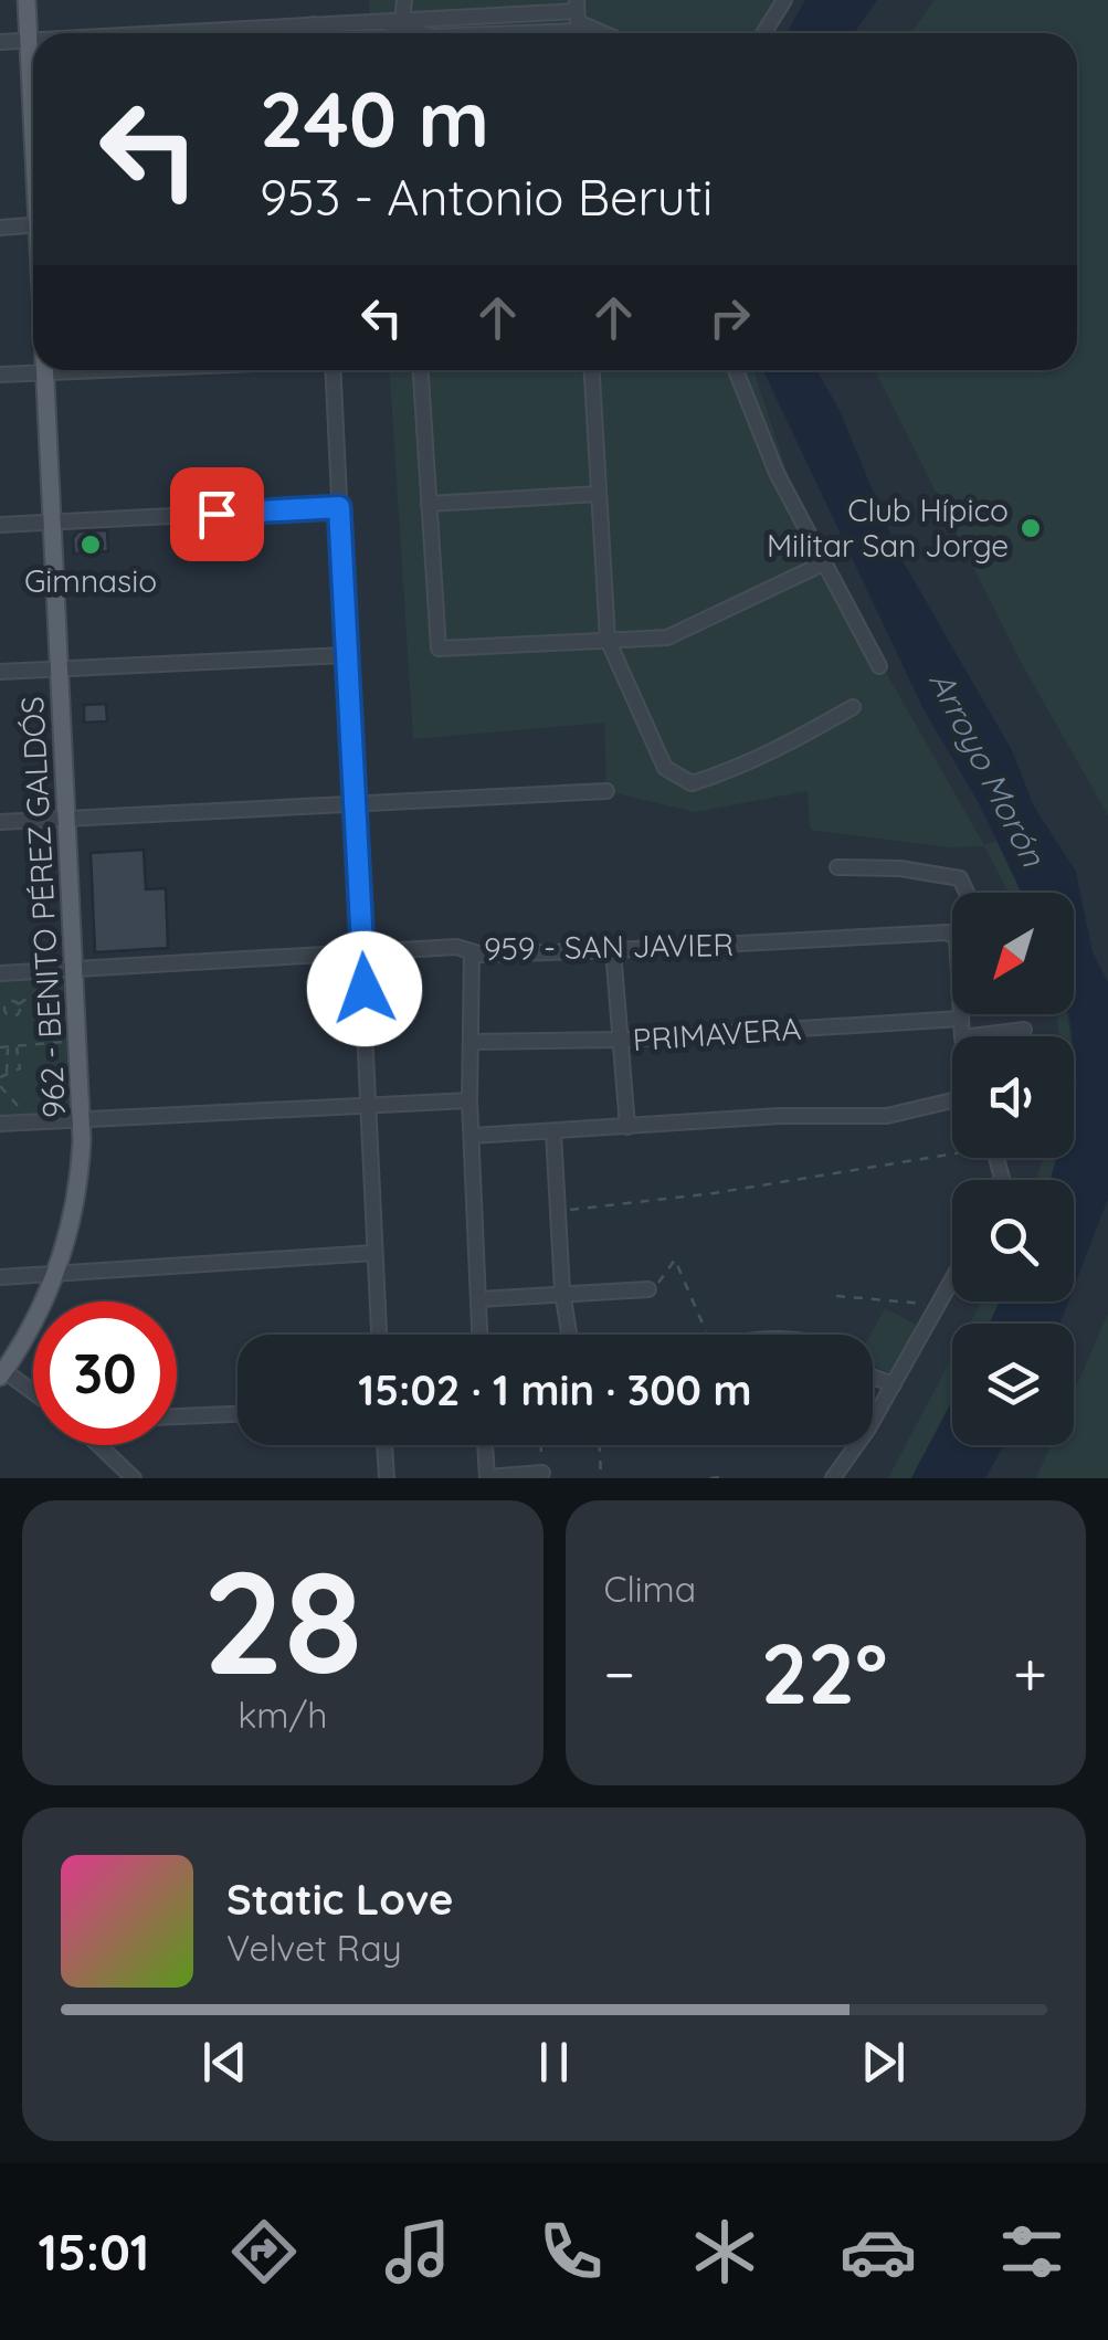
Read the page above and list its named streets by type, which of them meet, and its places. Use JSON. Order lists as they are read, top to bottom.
{
  "streets": {
    "main road": ["962 - BENITO PÉREZ GALDÓS"],
    "street": ["959 - SAN JAVIER", "PRIMAVERA"]
  },
  "crossings": [
    ["962 - BENITO PÉREZ GALDÓS", "959 - SAN JAVIER"]
  ],
  "water": ["Arroyo Morón"],
  "places": ["Club Hípico Militar San Jorge", "Gimnasio"],
  "north": "bottom left",
  "page": {
    "turn": ["240 m", "953 - Antonio Beruti"],
    "limit": "30",
    "trip": "15:02 · 1 min · 300 m",
    "tile": [
      ["28", "km/h"],
      "Clima"
    ],
    "heat": ["−", "22°", "+"],
    "song": ["Static Love", "Velvet Ray"],
    "tabs": "15:01"
  }
}
